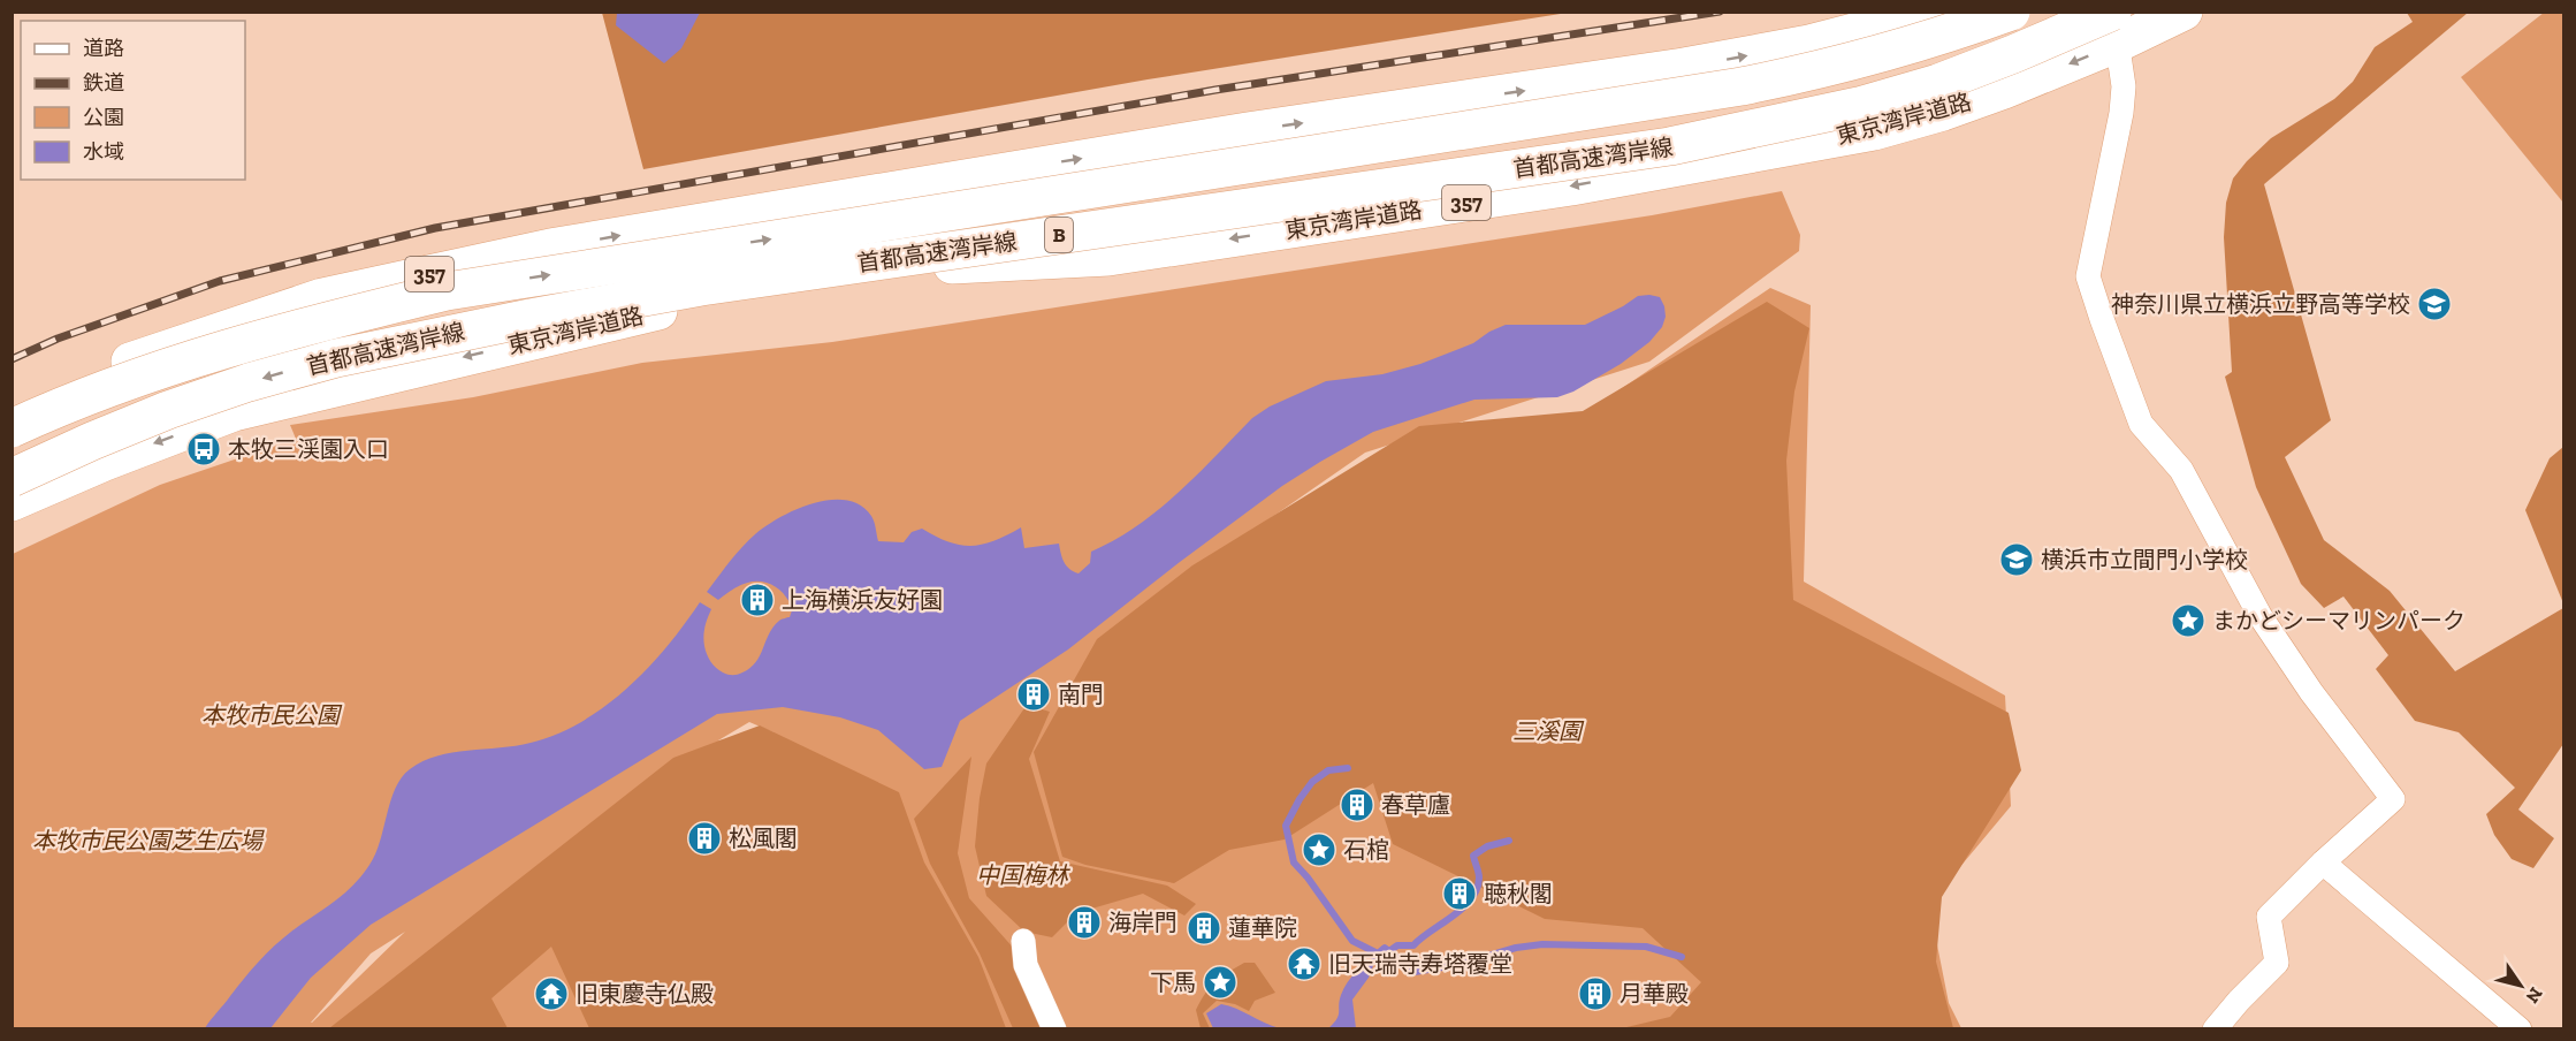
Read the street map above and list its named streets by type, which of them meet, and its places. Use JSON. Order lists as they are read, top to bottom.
{
  "streets": {
    "highway": [
      "東京湾岸道路",
      "首都高速湾岸線",
      "357",
      "B"
    ]
  },
  "crossings": [
    ["東京湾岸道路", "首都高速湾岸線"]
  ],
  "parks": [
    "本牧市民公園",
    "三溪園",
    "本牧市民公園芝生広場",
    "中国梅林"
  ],
  "places": {
    "school or university": ["神奈川県立横浜立野高等学校", "横浜市立間門小学校"],
    "bus stop": ["本牧三渓園入口"],
    "building": [
      "上海横浜友好園",
      "南門",
      "春草廬",
      "松風閣",
      "聴秋閣",
      "海岸門",
      "蓮華院",
      "月華殿"
    ],
    "place": ["まかどシーマリンパーク", "石棺", "下馬"],
    "temple": ["旧天瑞寺寿塔覆堂", "旧東慶寺仏殿"]
  },
  "legend": [
    "道路",
    "鉄道",
    "公園",
    "水域"
  ],
  "north": "bottom right"
}
